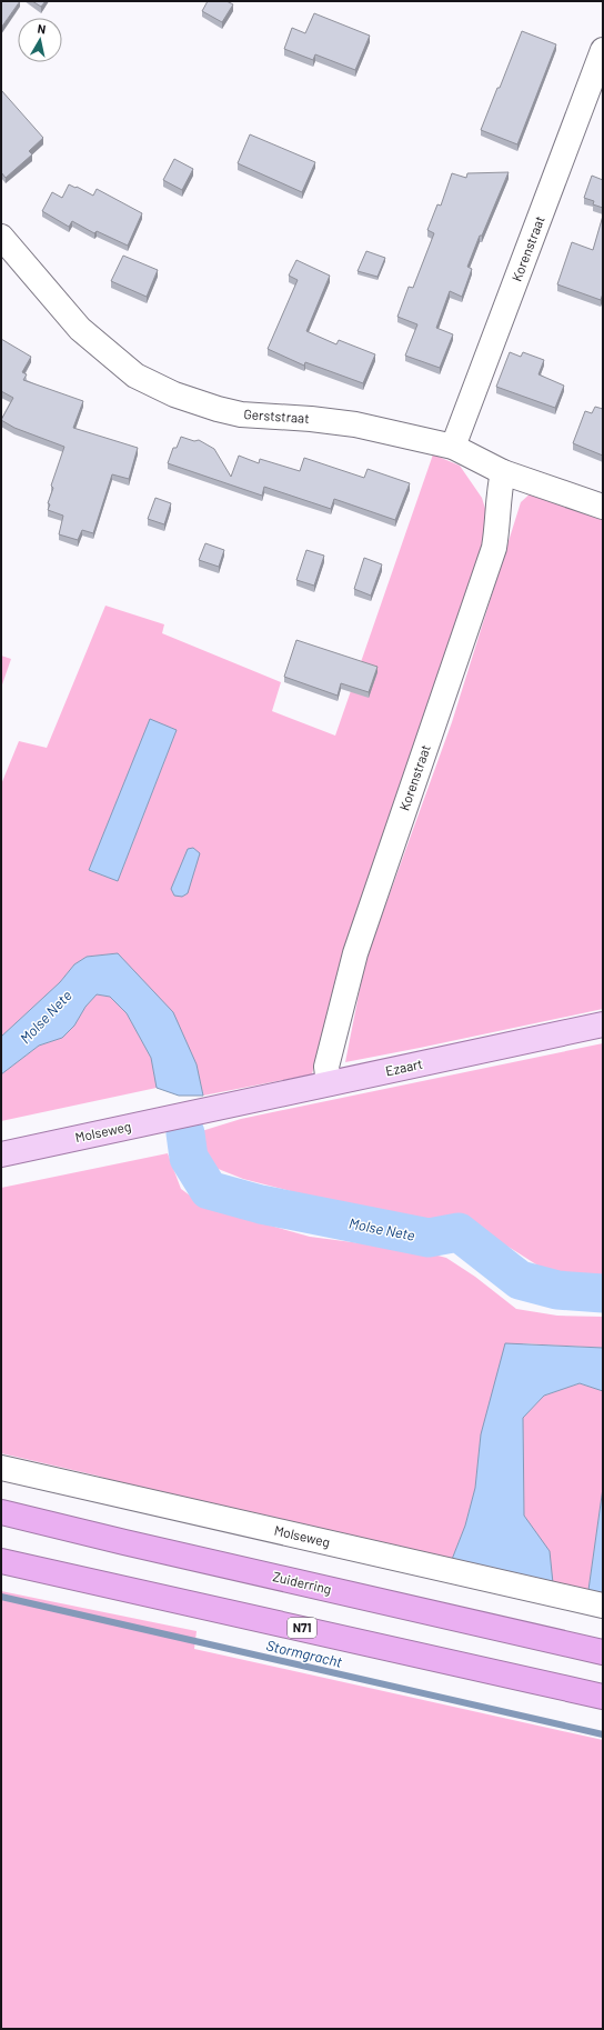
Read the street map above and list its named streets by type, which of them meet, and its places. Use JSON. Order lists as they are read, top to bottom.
{
  "streets": {
    "highway": ["Zuiderring", "N71"],
    "main road": ["Ezaart", "Molseweg"],
    "street": ["Korenstraat", "Gerststraat"]
  },
  "crossings": [
    ["Korenstraat", "Gerststraat"],
    ["Korenstraat", "Ezaart"],
    ["Ezaart", "Molseweg"]
  ],
  "water": ["Molse Nete", "Stormgracht"],
  "north": "top"
}
